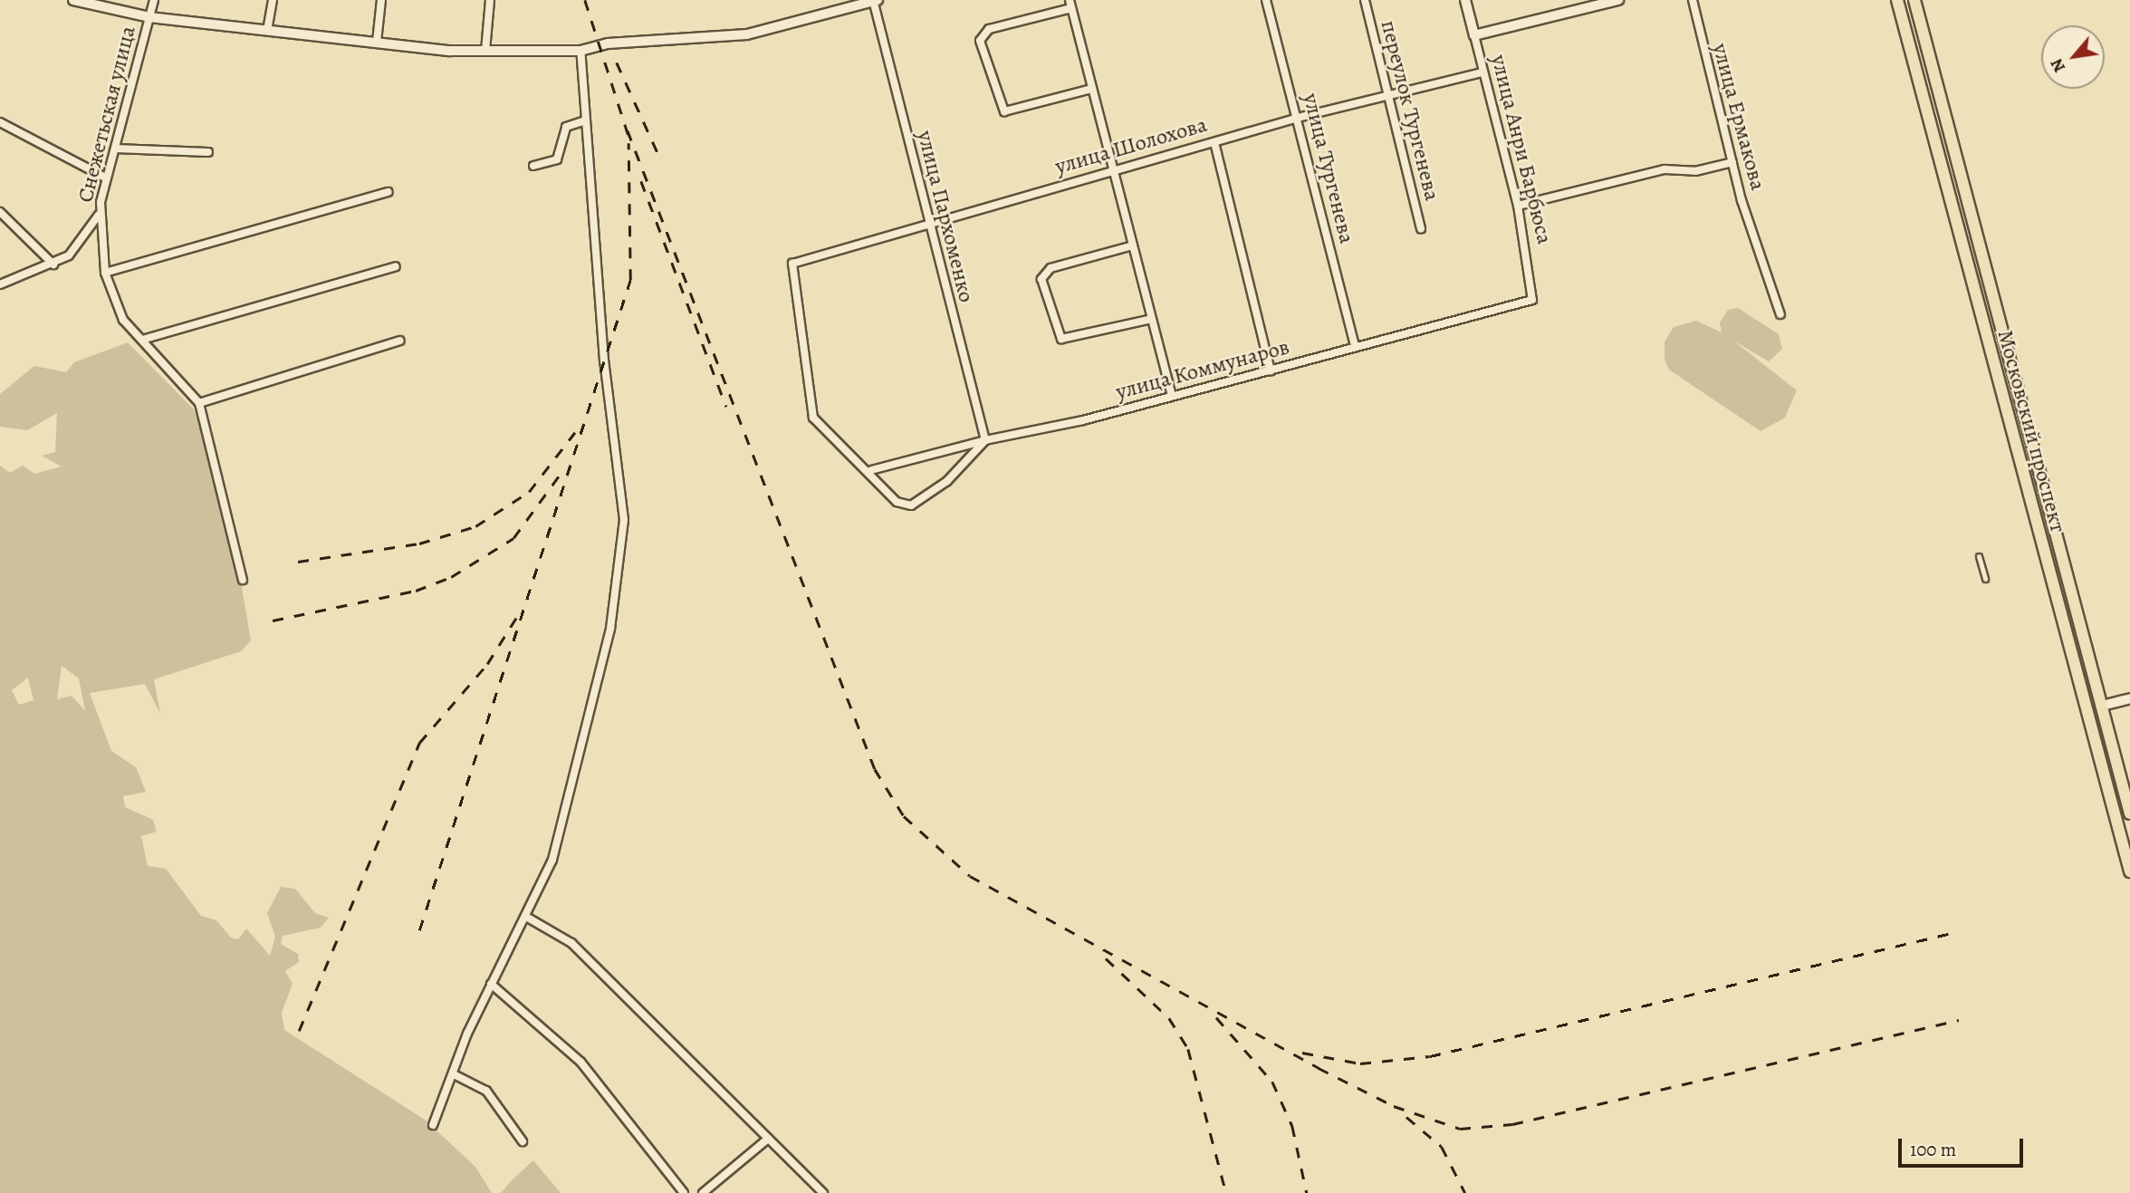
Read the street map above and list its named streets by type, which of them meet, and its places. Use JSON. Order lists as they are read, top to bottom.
{
  "streets": {
    "main road": ["Московский проспект"],
    "street": [
      "переулок Тургенева",
      "Снежетьская улица",
      "улица Ермакова",
      "улица Шолохова",
      "улица Анри Барбюса",
      "улица Тургенева",
      "улица Пархоменко",
      "улица Коммунаров"
    ]
  },
  "crossings": [
    ["переулок Тургенева", "улица Шолохова"],
    ["улица Шолохова", "улица Анри Барбюса"],
    ["улица Шолохова", "улица Тургенева"],
    ["улица Шолохова", "улица Пархоменко"],
    ["улица Шолохова", "улица Коммунаров"],
    ["улица Анри Барбюса", "улица Коммунаров"],
    ["улица Тургенева", "улица Коммунаров"],
    ["улица Пархоменко", "улица Коммунаров"]
  ],
  "scale_bar": "100 m",
  "north": "bottom left"
}
